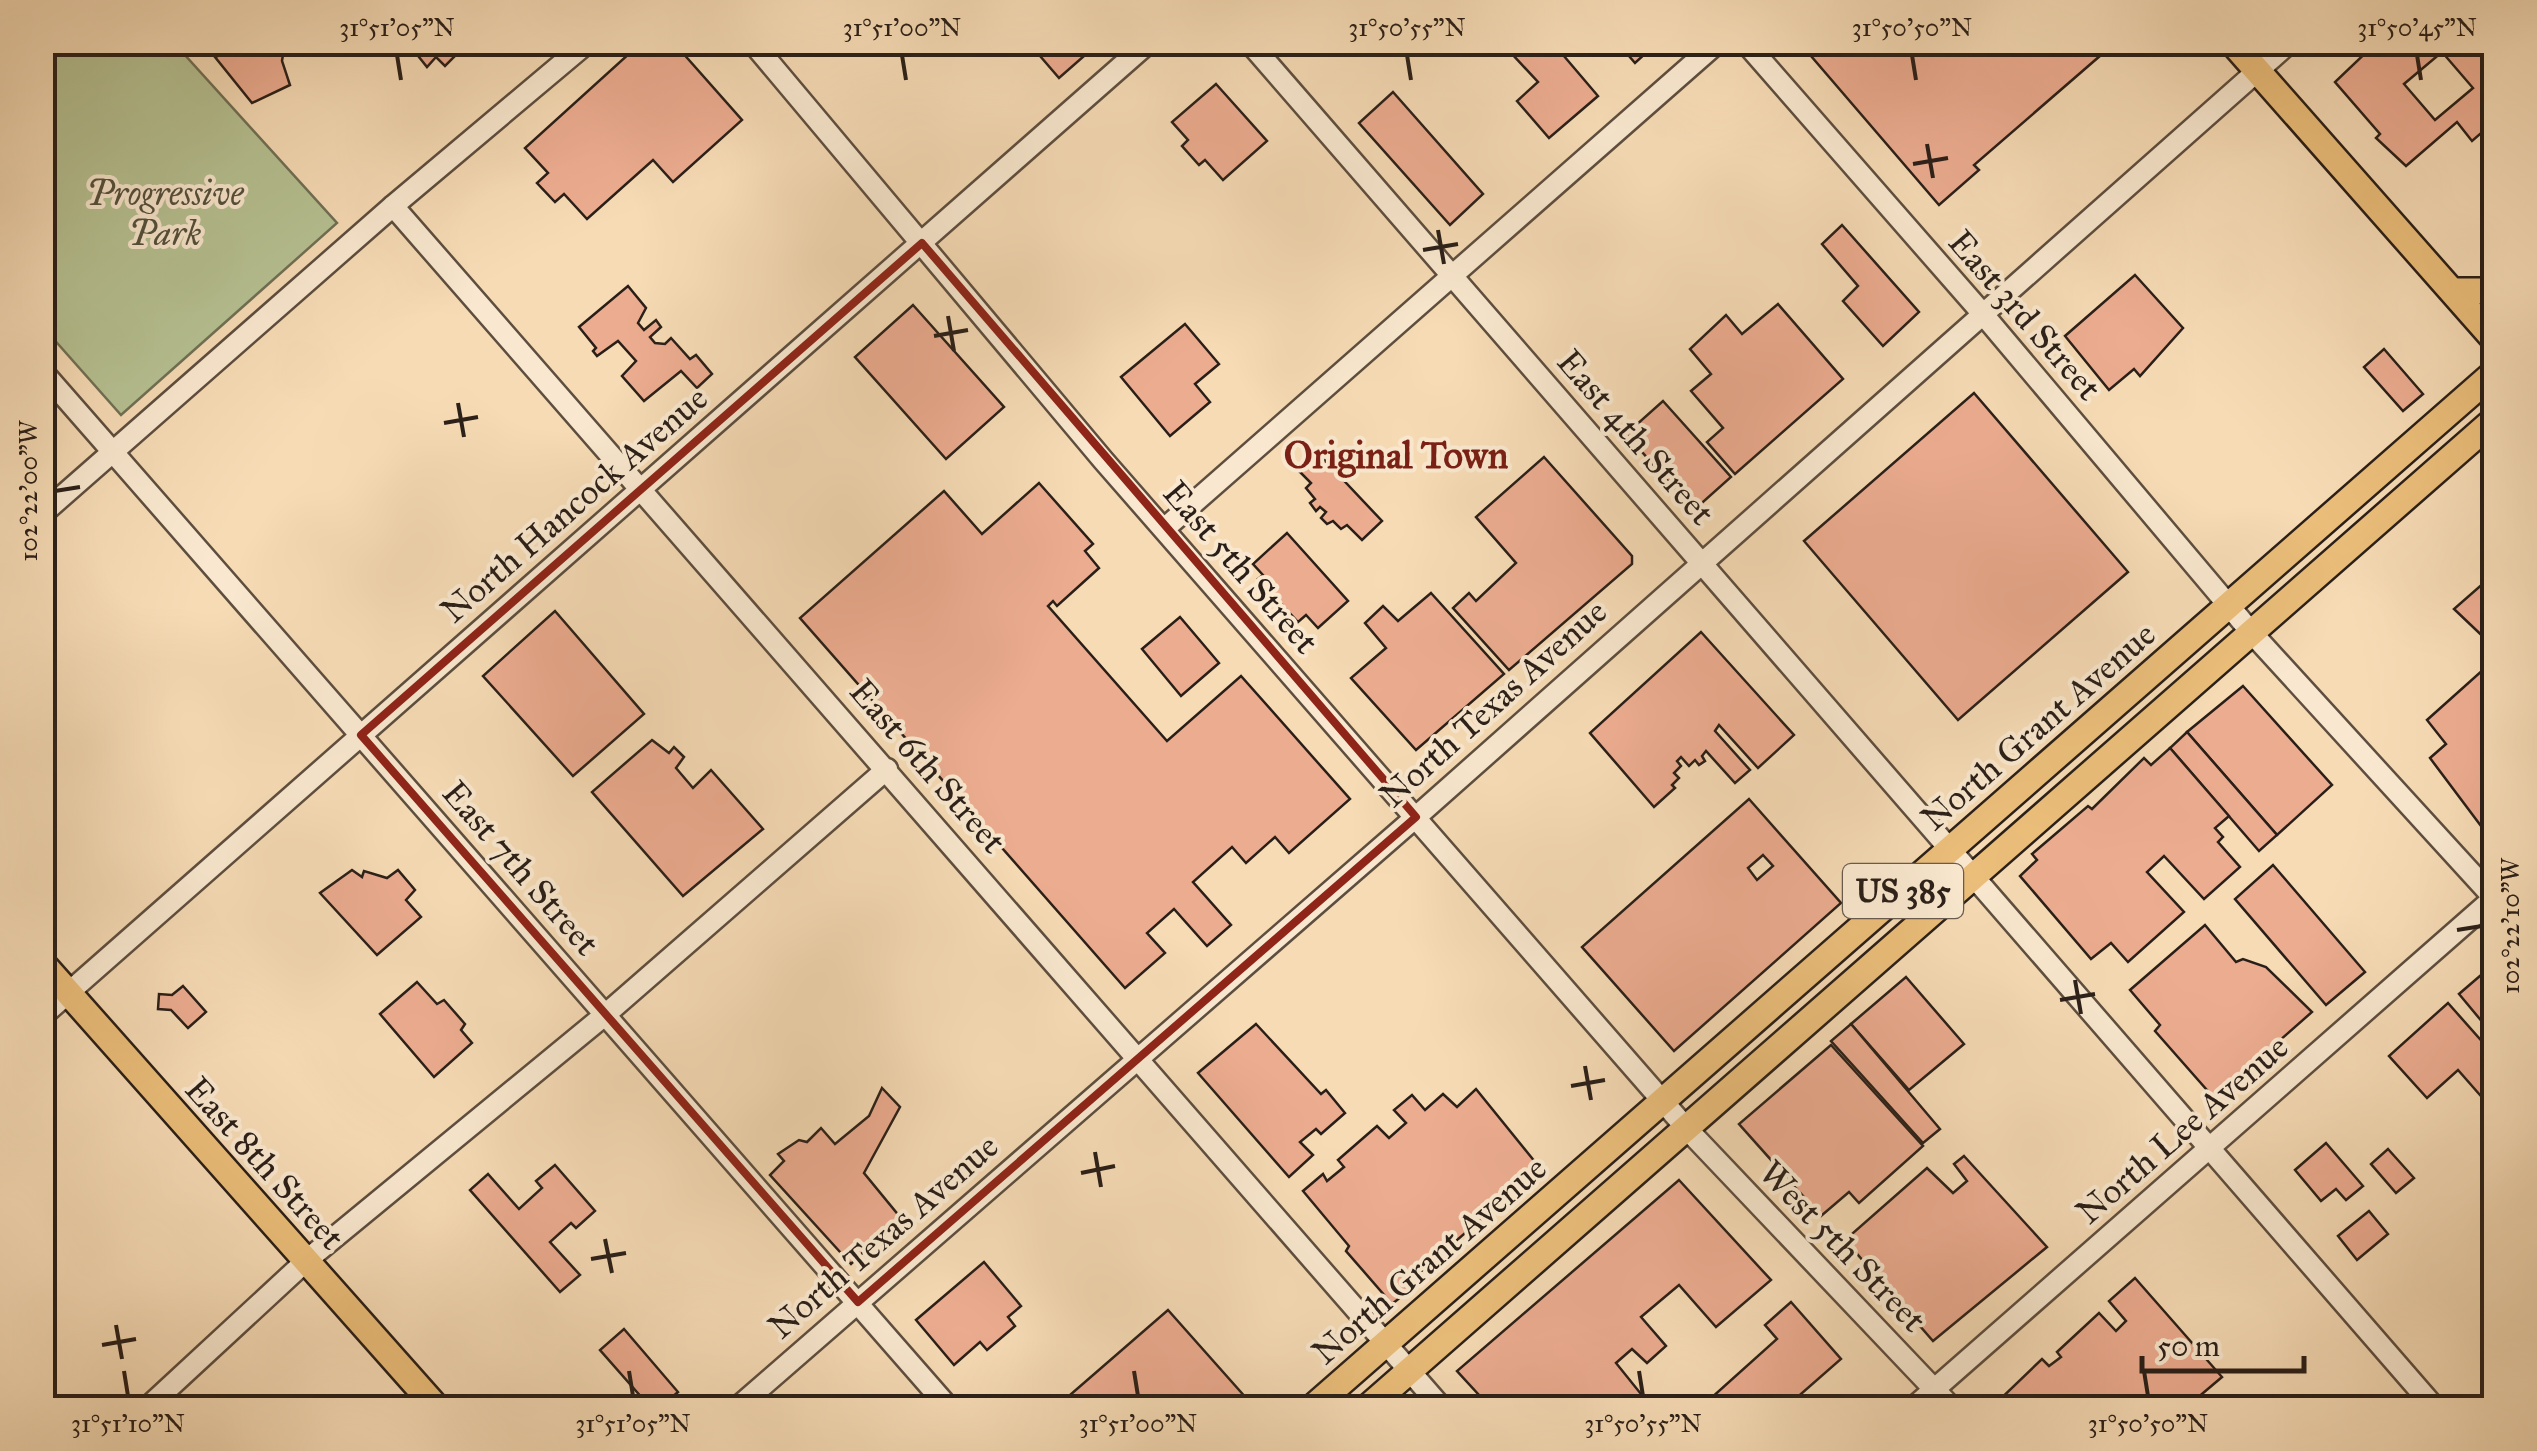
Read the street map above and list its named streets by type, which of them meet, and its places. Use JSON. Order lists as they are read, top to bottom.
{
  "streets": {
    "main road": ["North Grant Avenue", "US 385", "East 8th Street"],
    "street": [
      "East 3rd Street",
      "East 4th Street",
      "North Hancock Avenue",
      "East 5th Street",
      "North Texas Avenue",
      "East 6th Street",
      "East 7th Street",
      "North Lee Avenue",
      "West 5th Street"
    ]
  },
  "crossings": [
    ["East 3rd Street", "North Texas Avenue"],
    ["East 3rd Street", "North Grant Avenue"],
    ["East 3rd Street", "North Lee Avenue"],
    ["East 4th Street", "North Texas Avenue"],
    ["East 4th Street", "North Grant Avenue"],
    ["East 4th Street", "North Lee Avenue"],
    ["North Hancock Avenue", "East 5th Street"],
    ["North Hancock Avenue", "East 6th Street"],
    ["North Hancock Avenue", "East 7th Street"],
    ["North Hancock Avenue", "East 8th Street"],
    ["East 5th Street", "North Texas Avenue"],
    ["East 5th Street", "North Grant Avenue"],
    ["East 5th Street", "West 5th Street"],
    ["North Texas Avenue", "East 6th Street"],
    ["North Texas Avenue", "East 7th Street"],
    ["North Grant Avenue", "East 6th Street"],
    ["North Grant Avenue", "West 5th Street"],
    ["North Lee Avenue", "West 5th Street"]
  ],
  "districts": ["Original Town"],
  "parks": ["Progressive Park"],
  "scale_bar": "50 m",
  "coordinates": [
    "31°51'05\"N",
    "31°51'00\"N",
    "31°50'55\"N",
    "31°50'50\"N",
    "31°50'45\"N",
    "102°22'00\"W",
    "102°22'10\"W",
    "31°51'10\"N"
  ]
}
